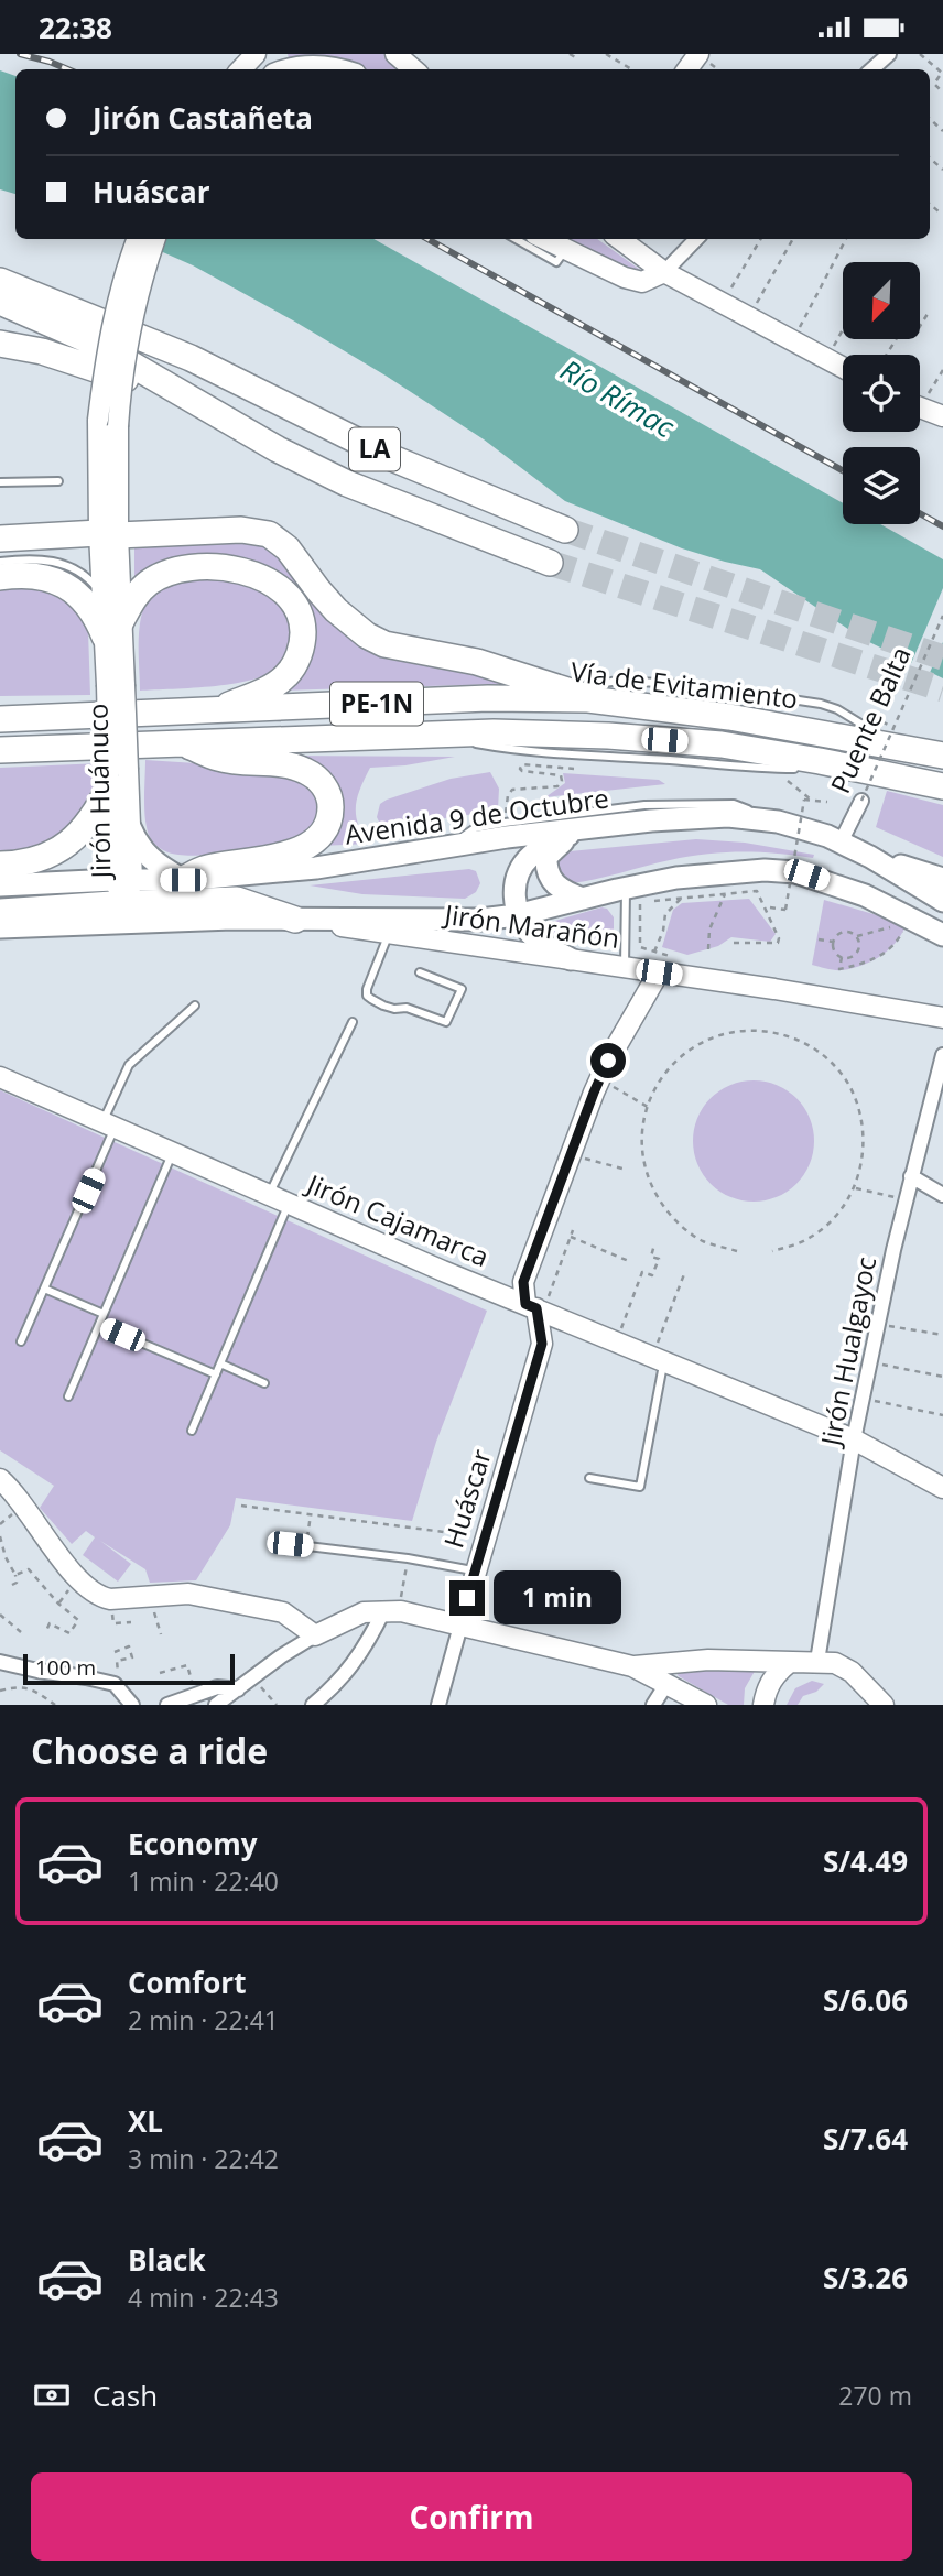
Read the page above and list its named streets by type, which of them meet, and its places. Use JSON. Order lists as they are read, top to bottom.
{
  "streets": {
    "highway": ["LA", "Vía de Evitamiento", "PE-1N"],
    "main road": ["Avenida 9 de Octubre"],
    "street": [
      "Puente Balta",
      "Jirón Huánuco",
      "Jirón Marañón",
      "Jirón Cajamarca",
      "Jirón Hualgayoc",
      "Huáscar"
    ]
  },
  "crossings": [
    ["Vía de Evitamiento", "Jirón Huánuco"],
    ["Puente Balta", "Avenida 9 de Octubre"],
    ["Jirón Huánuco", "Avenida 9 de Octubre"],
    ["Jirón Marañón", "Huáscar"],
    ["Jirón Cajamarca", "Jirón Hualgayoc"],
    ["Jirón Cajamarca", "Huáscar"]
  ],
  "water": ["Río Rímac"],
  "scale_bar": "100 m",
  "north": "bottom left",
  "page": {
    "status": "22:38",
    "banner": ["Jirón Castañeta", "Huáscar"],
    "bubble": "1 min",
    "scale": "100 m",
    "heading": "Choose a ride",
    "list": [
      {
        "name": "Economy",
        "note": "1 min · 22:40",
        "value": "S/4.49"
      },
      {
        "name": "Comfort",
        "note": "2 min · 22:41",
        "value": "S/6.06"
      },
      {
        "name": "XL",
        "note": "3 min · 22:42",
        "value": "S/7.64"
      },
      {
        "name": "Black",
        "note": "4 min · 22:43",
        "value": "S/3.26"
      }
    ],
    "pay": ["Cash", "270 m"],
    "buttons": "Confirm"
  }
}
